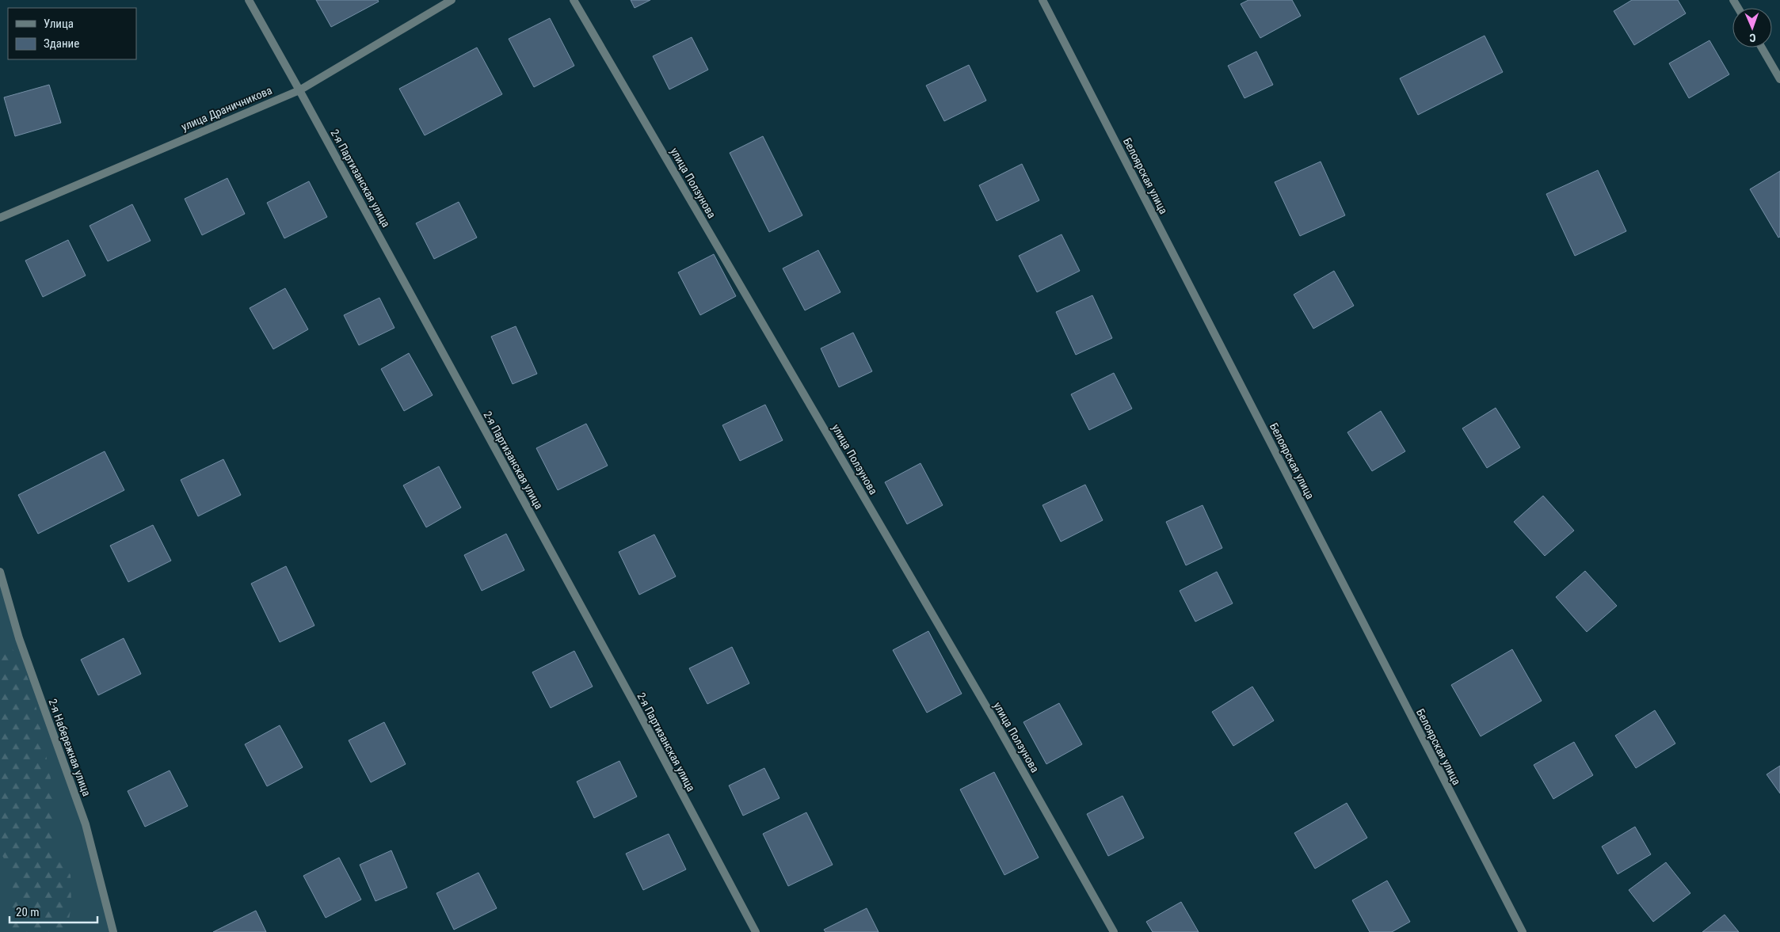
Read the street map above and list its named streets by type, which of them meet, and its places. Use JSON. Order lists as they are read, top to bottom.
{
  "streets": {
    "street": [
      "улица Драничникова",
      "Белоярская улица",
      "2-я Партизанская улица",
      "улица Ползунова",
      "2-я Набережная улица"
    ]
  },
  "crossings": [
    ["улица Драничникова", "2-я Партизанская улица"]
  ],
  "legend": ["Улица", "Здание"],
  "scale_bar": "20 m",
  "north": "bottom"
}
